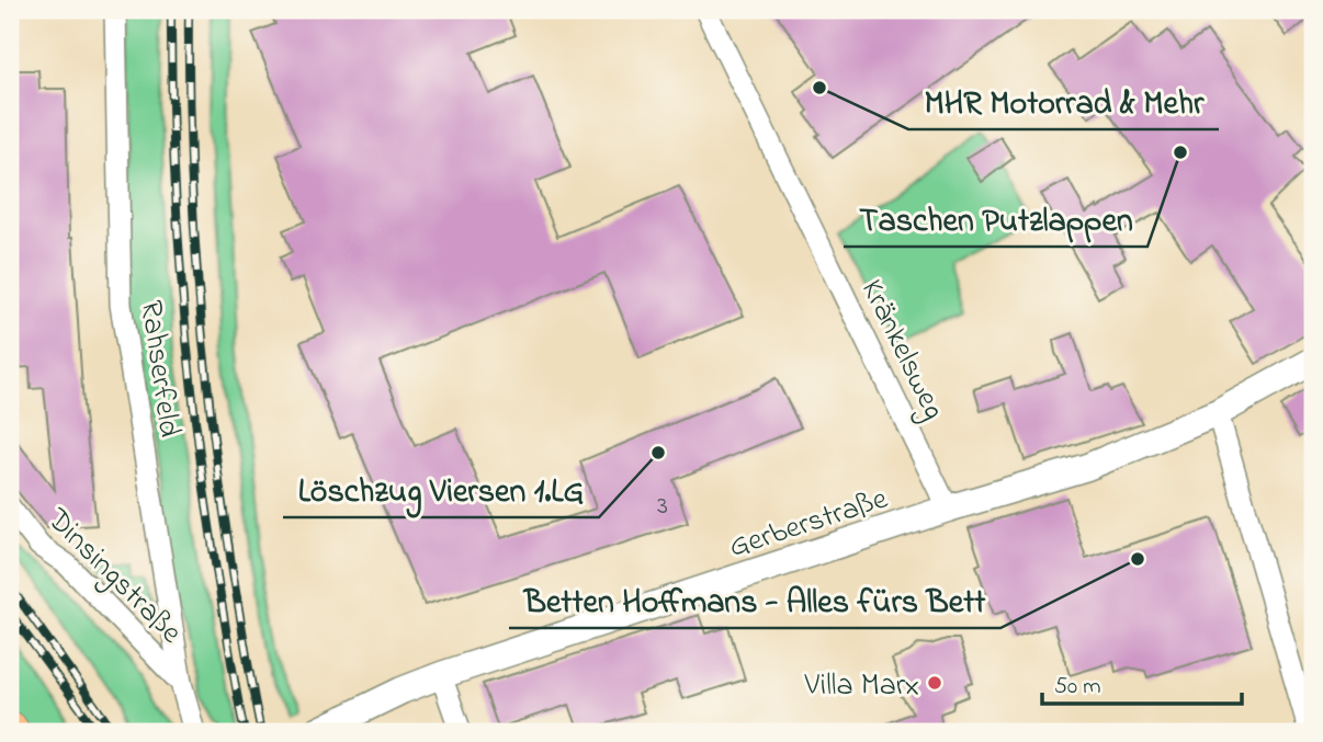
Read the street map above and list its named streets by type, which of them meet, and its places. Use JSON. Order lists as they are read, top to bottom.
{
  "streets": {
    "street": [
      "Kränkelsweg",
      "Rahserfeld",
      "Gerberstraße",
      "Dinsingstraße"
    ]
  },
  "crossings": [
    ["Kränkelsweg", "Gerberstraße"],
    ["Rahserfeld", "Dinsingstraße"]
  ],
  "places": [
    "MHR Motorrad & Mehr",
    "Taschen Putzlappen",
    "Löschzug Viersen 1.LG",
    "Betten Hoffmans - Alles fürs Bett",
    "Villa Marx"
  ],
  "house_numbers": ["3"],
  "scale_bar": "50 m"
}
